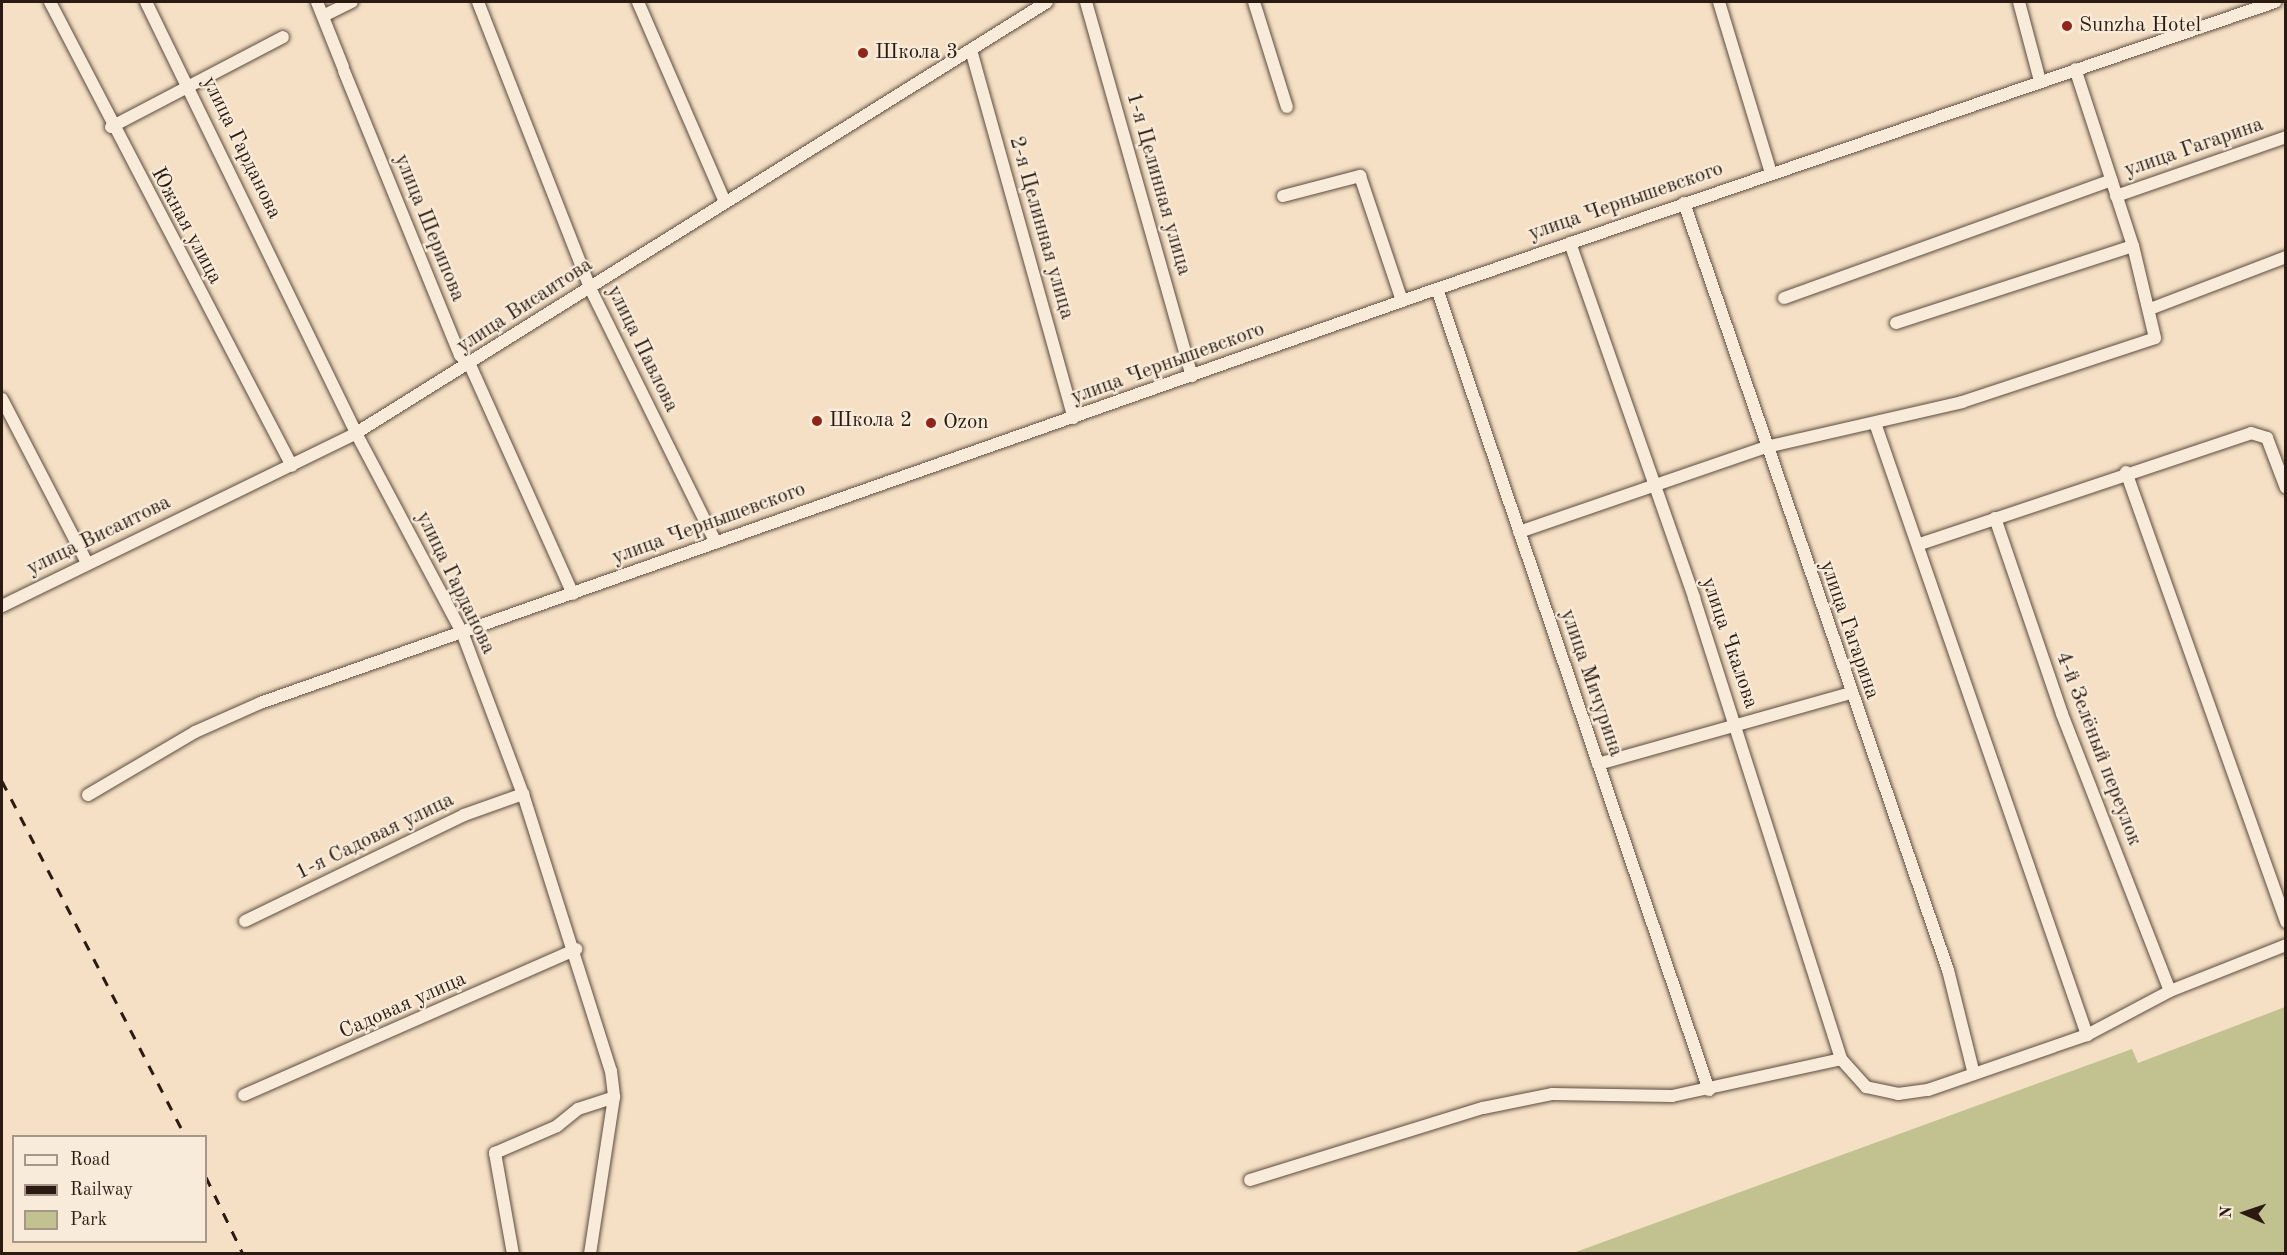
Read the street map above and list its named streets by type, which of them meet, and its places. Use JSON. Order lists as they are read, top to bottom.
{
  "streets": {
    "street": [
      "улица Гарданова",
      "улица Гагарина",
      "1-я Целинная улица",
      "улица Чернышевского",
      "Южная улица",
      "улица Шерипова",
      "2-я Целинная улица",
      "улица Висаитова",
      "улица Павлова",
      "улица Чкалова",
      "улица Мичурина",
      "4-й Зелёный переулок",
      "1-я Садовая улица",
      "Садовая улица"
    ]
  },
  "crossings": [
    ["улица Гарданова", "улица Чернышевского"],
    ["улица Гарданова", "улица Висаитова"],
    ["улица Гарданова", "1-я Садовая улица"],
    ["улица Гарданова", "Садовая улица"],
    ["улица Гагарина", "улица Чернышевского"],
    ["1-я Целинная улица", "улица Чернышевского"],
    ["улица Чернышевского", "улица Шерипова"],
    ["улица Чернышевского", "2-я Целинная улица"],
    ["улица Чернышевского", "улица Павлова"],
    ["улица Чернышевского", "улица Чкалова"],
    ["улица Чернышевского", "улица Мичурина"],
    ["Южная улица", "улица Висаитова"],
    ["улица Шерипова", "улица Висаитова"],
    ["2-я Целинная улица", "улица Висаитова"],
    ["улица Висаитова", "улица Павлова"]
  ],
  "places": [
    "Sunzha Hotel",
    "Школа 3",
    "Школа 2",
    "Ozon"
  ],
  "legend": ["Road", "Railway", "Park"],
  "north": "left"
}
